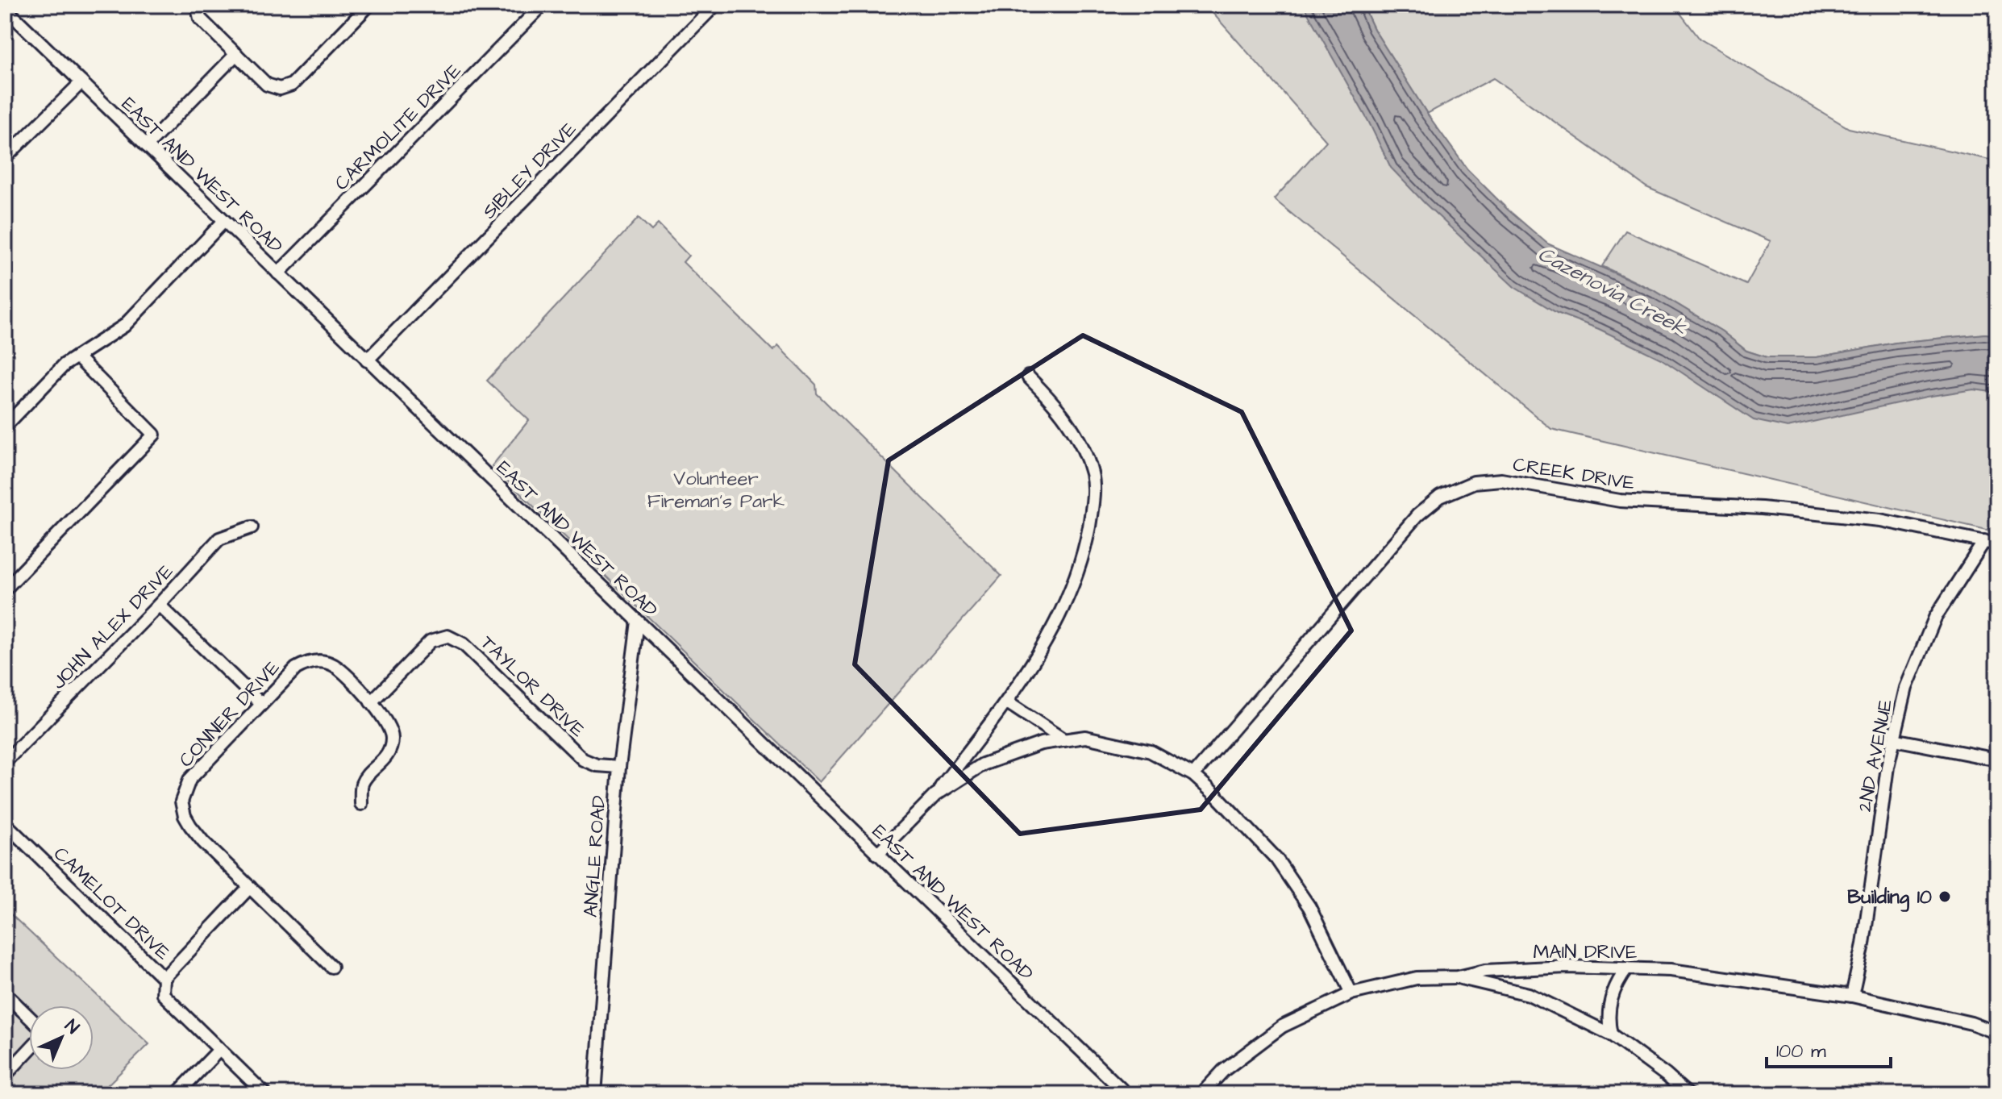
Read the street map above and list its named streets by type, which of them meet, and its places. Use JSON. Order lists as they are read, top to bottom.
{
  "streets": {
    "street": [
      "CARMOLITE DRIVE",
      "SIBLEY DRIVE",
      "EAST AND WEST ROAD",
      "CREEK DRIVE",
      "JOHN ALEX DRIVE",
      "TAYLOR DRIVE",
      "CONNER DRIVE",
      "2ND AVENUE",
      "ANGLE ROAD",
      "CAMELOT DRIVE",
      "MAIN DRIVE"
    ]
  },
  "crossings": [
    ["CARMOLITE DRIVE", "EAST AND WEST ROAD"],
    ["SIBLEY DRIVE", "EAST AND WEST ROAD"],
    ["EAST AND WEST ROAD", "ANGLE ROAD"],
    ["CREEK DRIVE", "2ND AVENUE"],
    ["TAYLOR DRIVE", "CONNER DRIVE"],
    ["TAYLOR DRIVE", "ANGLE ROAD"],
    ["2ND AVENUE", "MAIN DRIVE"]
  ],
  "water": ["Cazenovia Creek"],
  "parks": ["Volunteer Fireman's Park"],
  "places": ["Building 10"],
  "scale_bar": "100 m",
  "north": "top right"
}
